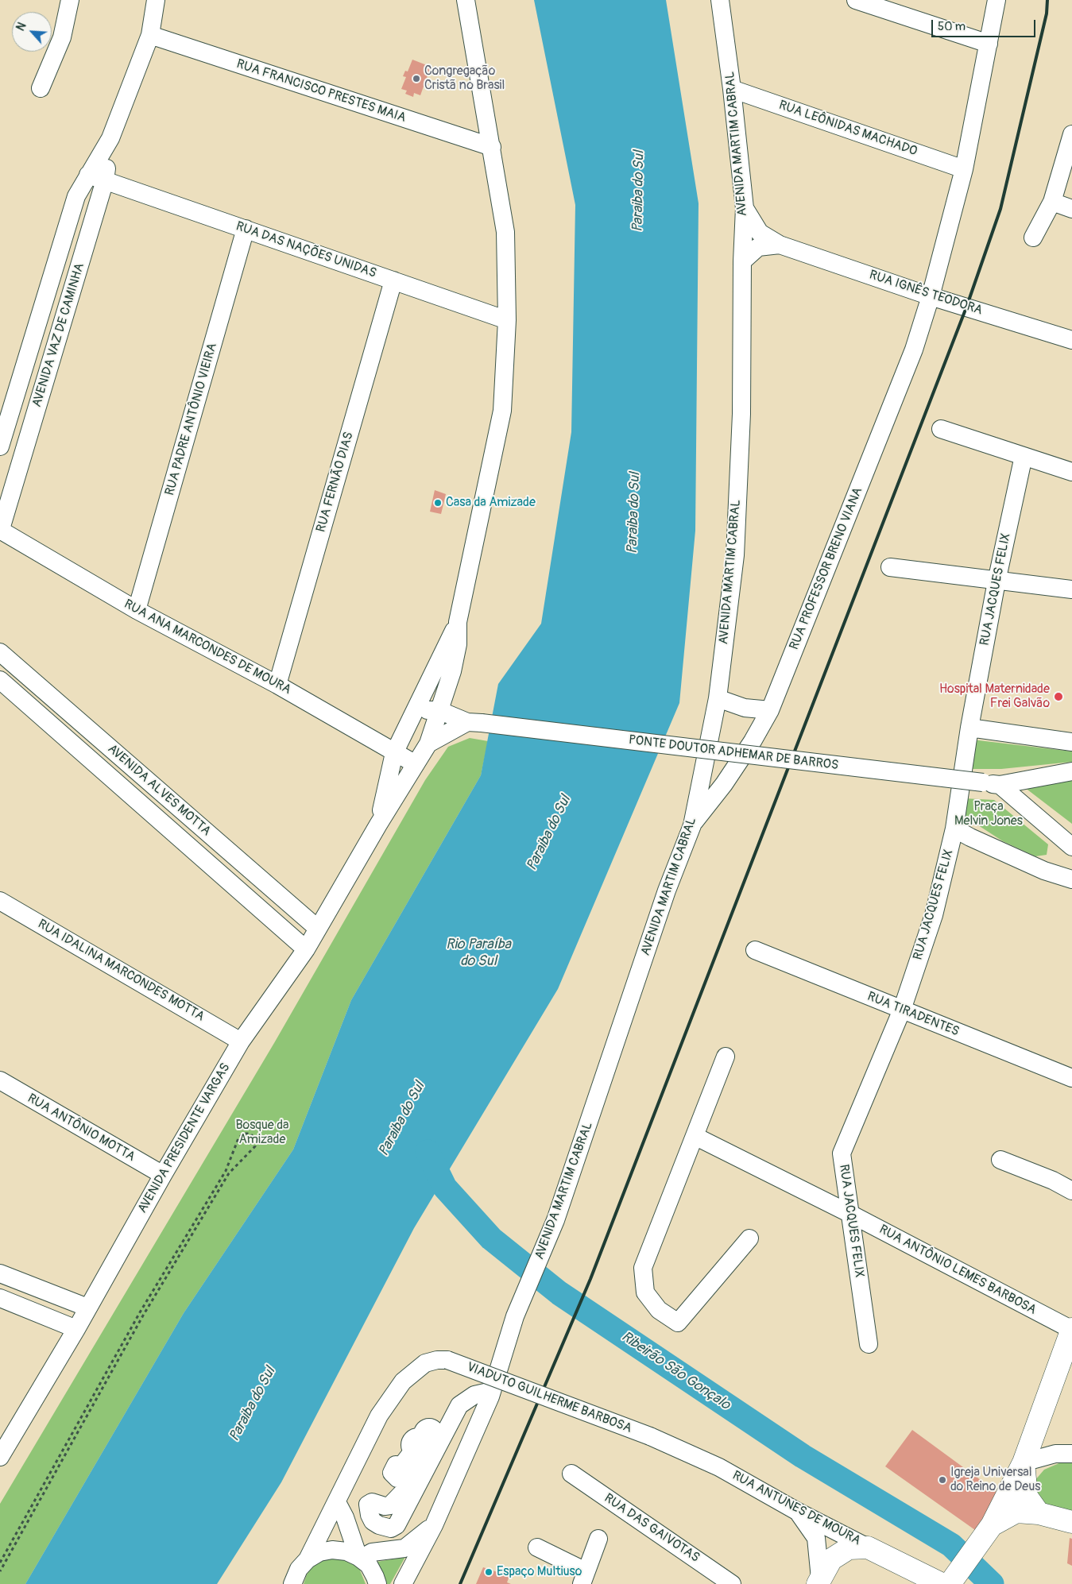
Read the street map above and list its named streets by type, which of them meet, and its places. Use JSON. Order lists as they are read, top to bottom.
{
  "streets": {
    "main road": ["RUA ANTUNES DE MOURA"],
    "street": [
      "RUA FRANCISCO PRESTES MAIA",
      "RUA LEÔNIDAS MACHADO",
      "AVENIDA MARTIM CABRAL",
      "RUA DAS NAÇÕES UNIDAS",
      "RUA IGNÊS TEODORA",
      "AVENIDA VAZ DE CAMINHA",
      "RUA PADRE ANTÔNIO VIEIRA",
      "RUA FERNÃO DIAS",
      "RUA PROFESSOR BRENO VIANA",
      "RUA JACQUES FELIX",
      "RUA ANA MARCONDES DE MOURA",
      "PONTE DOUTOR ADHEMAR DE BARROS",
      "AVENIDA ALVES MOTTA",
      "RUA IDALINA MARCONDES MOTTA",
      "RUA TIRADENTES",
      "RUA ANTÔNIO MOTTA",
      "AVENIDA PRESIDENTE VARGAS",
      "RUA ANTÔNIO LEMES BARBOSA",
      "VIADUTO GUILHERME BARBOSA",
      "RUA DAS GAIVOTAS"
    ]
  },
  "crossings": [
    ["RUA FRANCISCO PRESTES MAIA", "AVENIDA VAZ DE CAMINHA"],
    ["RUA FRANCISCO PRESTES MAIA", "AVENIDA PRESIDENTE VARGAS"],
    ["RUA LEÔNIDAS MACHADO", "AVENIDA MARTIM CABRAL"],
    ["RUA LEÔNIDAS MACHADO", "RUA PROFESSOR BRENO VIANA"],
    ["AVENIDA MARTIM CABRAL", "RUA PROFESSOR BRENO VIANA"],
    ["RUA DAS NAÇÕES UNIDAS", "AVENIDA VAZ DE CAMINHA"],
    ["RUA DAS NAÇÕES UNIDAS", "RUA PADRE ANTÔNIO VIEIRA"],
    ["RUA DAS NAÇÕES UNIDAS", "RUA FERNÃO DIAS"],
    ["RUA DAS NAÇÕES UNIDAS", "AVENIDA PRESIDENTE VARGAS"],
    ["RUA IGNÊS TEODORA", "RUA PROFESSOR BRENO VIANA"],
    ["AVENIDA VAZ DE CAMINHA", "RUA ANA MARCONDES DE MOURA"],
    ["RUA PADRE ANTÔNIO VIEIRA", "RUA ANA MARCONDES DE MOURA"],
    ["RUA FERNÃO DIAS", "RUA ANA MARCONDES DE MOURA"],
    ["RUA JACQUES FELIX", "RUA TIRADENTES"],
    ["RUA JACQUES FELIX", "RUA ANTÔNIO LEMES BARBOSA"],
    ["RUA ANA MARCONDES DE MOURA", "AVENIDA PRESIDENTE VARGAS"],
    ["PONTE DOUTOR ADHEMAR DE BARROS", "AVENIDA PRESIDENTE VARGAS"],
    ["AVENIDA ALVES MOTTA", "AVENIDA PRESIDENTE VARGAS"],
    ["RUA IDALINA MARCONDES MOTTA", "AVENIDA PRESIDENTE VARGAS"],
    ["RUA ANTÔNIO MOTTA", "AVENIDA PRESIDENTE VARGAS"],
    ["VIADUTO GUILHERME BARBOSA", "RUA ANTUNES DE MOURA"]
  ],
  "water": ["Paraiba do Sul", "Rio Paraíba do Sul", "Ribeirão São Gonçalo"],
  "parks": ["Praça Melvin Jones", "Bosque da Amizade"],
  "places": [
    "Congregação Cristã no Brasil",
    "Casa da Amizade",
    "Hospital Maternidade Frei Galvão",
    "Igreja Universal do Reino de Deus",
    "Espaço Multiuso"
  ],
  "scale_bar": "50 m",
  "north": "top left"
}
